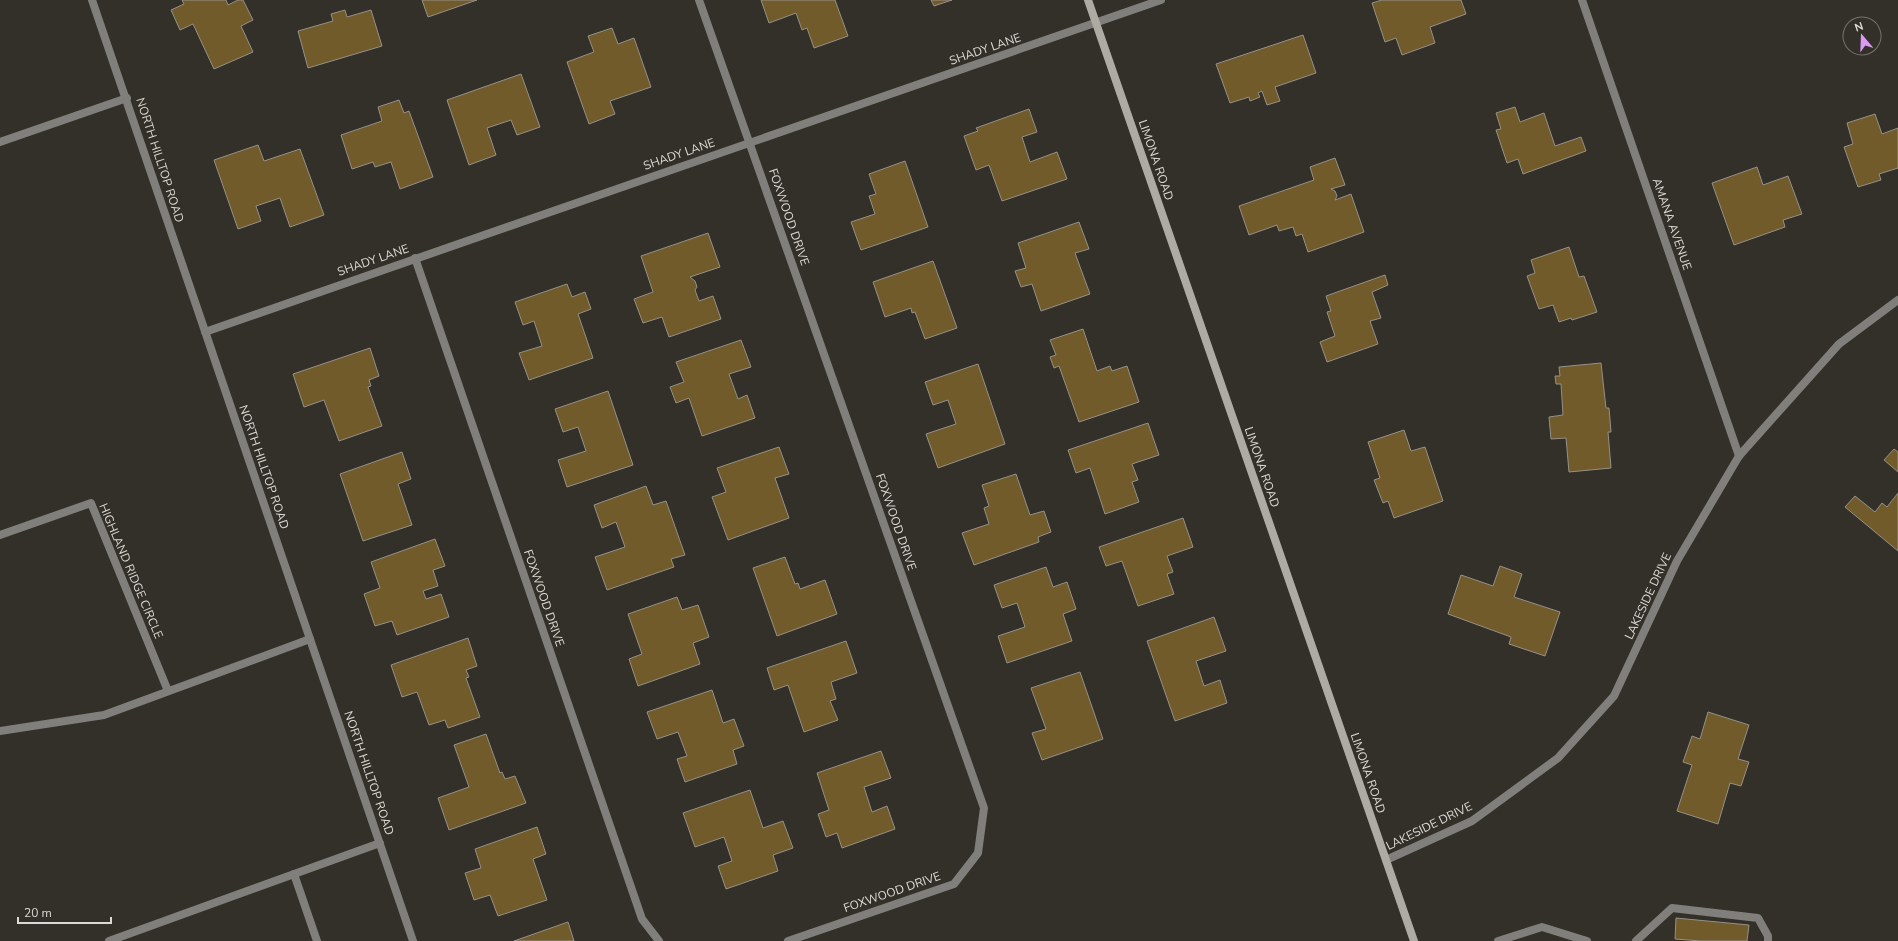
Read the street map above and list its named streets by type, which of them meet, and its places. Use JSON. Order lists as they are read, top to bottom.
{
  "streets": {
    "street": [
      "SHADY LANE",
      "NORTH HILLTOP ROAD",
      "LIMONA ROAD",
      "FOXWOOD DRIVE",
      "AMANA AVENUE",
      "HIGHLAND RIDGE CIRCLE",
      "LAKESIDE DRIVE"
    ]
  },
  "crossings": [
    ["SHADY LANE", "NORTH HILLTOP ROAD"],
    ["SHADY LANE", "LIMONA ROAD"],
    ["SHADY LANE", "FOXWOOD DRIVE"],
    ["LIMONA ROAD", "LAKESIDE DRIVE"],
    ["AMANA AVENUE", "LAKESIDE DRIVE"]
  ],
  "scale_bar": "20 m",
  "north": "top"
}
